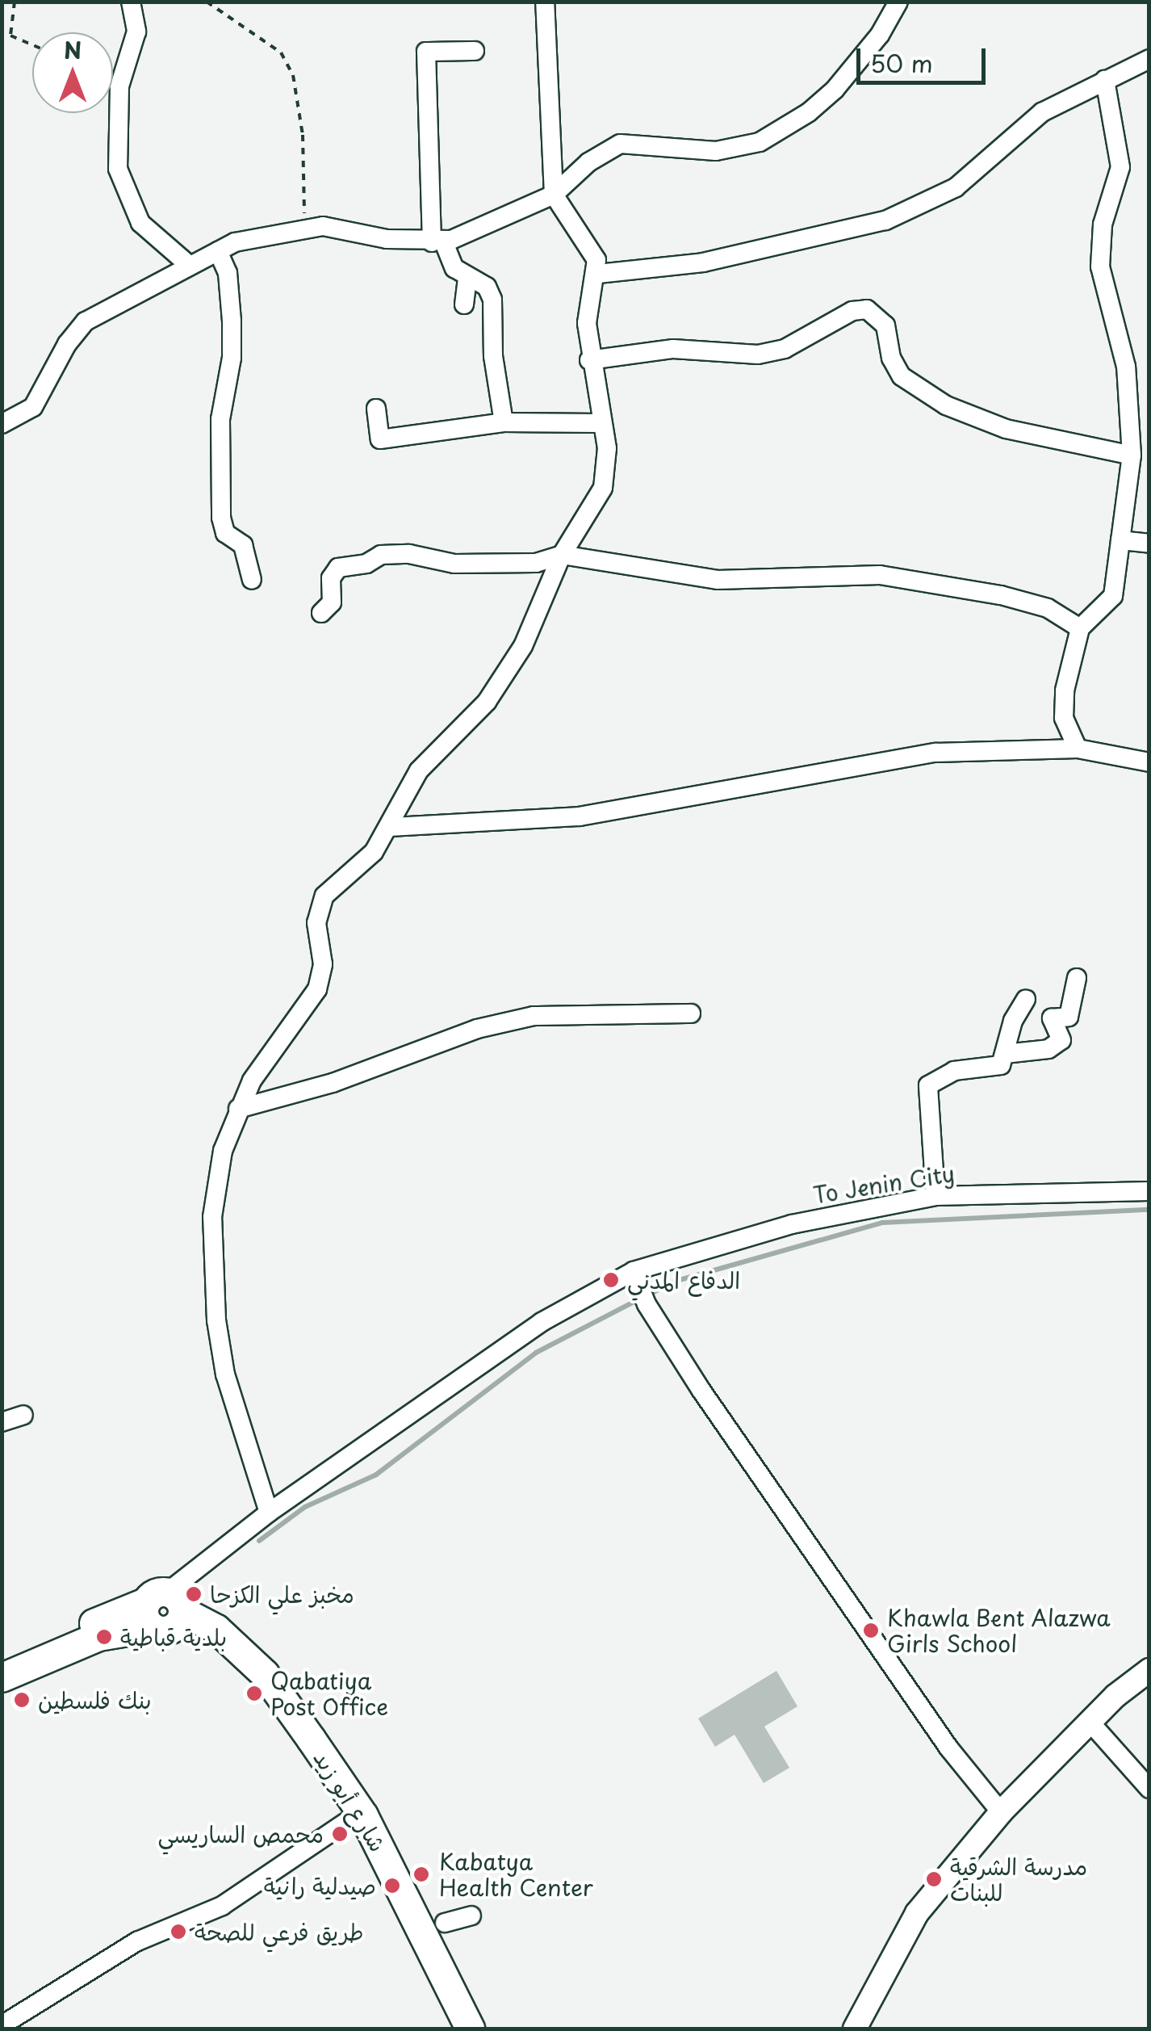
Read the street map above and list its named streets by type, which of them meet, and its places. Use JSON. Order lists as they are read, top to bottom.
{
  "streets": {
    "main road": ["شارع أبو زيد"],
    "street": ["To Jenin City"]
  },
  "crossings": [
    ["To Jenin City", "شارع أبو زيد"]
  ],
  "places": [
    "الدفاع المدني",
    "مخبز علي الكزحا",
    "Khawla Bent Alazwa Girls School",
    "بلدية قباطية",
    "Qabatiya Post Office",
    "بنك فلسطين",
    "محمص الساريسي",
    "Kabatya Health Center",
    "مدرسة الشرقية للبنات",
    "صيدلية رانية",
    "طريق فرعي للصحة"
  ],
  "scale_bar": "50 m",
  "north": "top"
}
